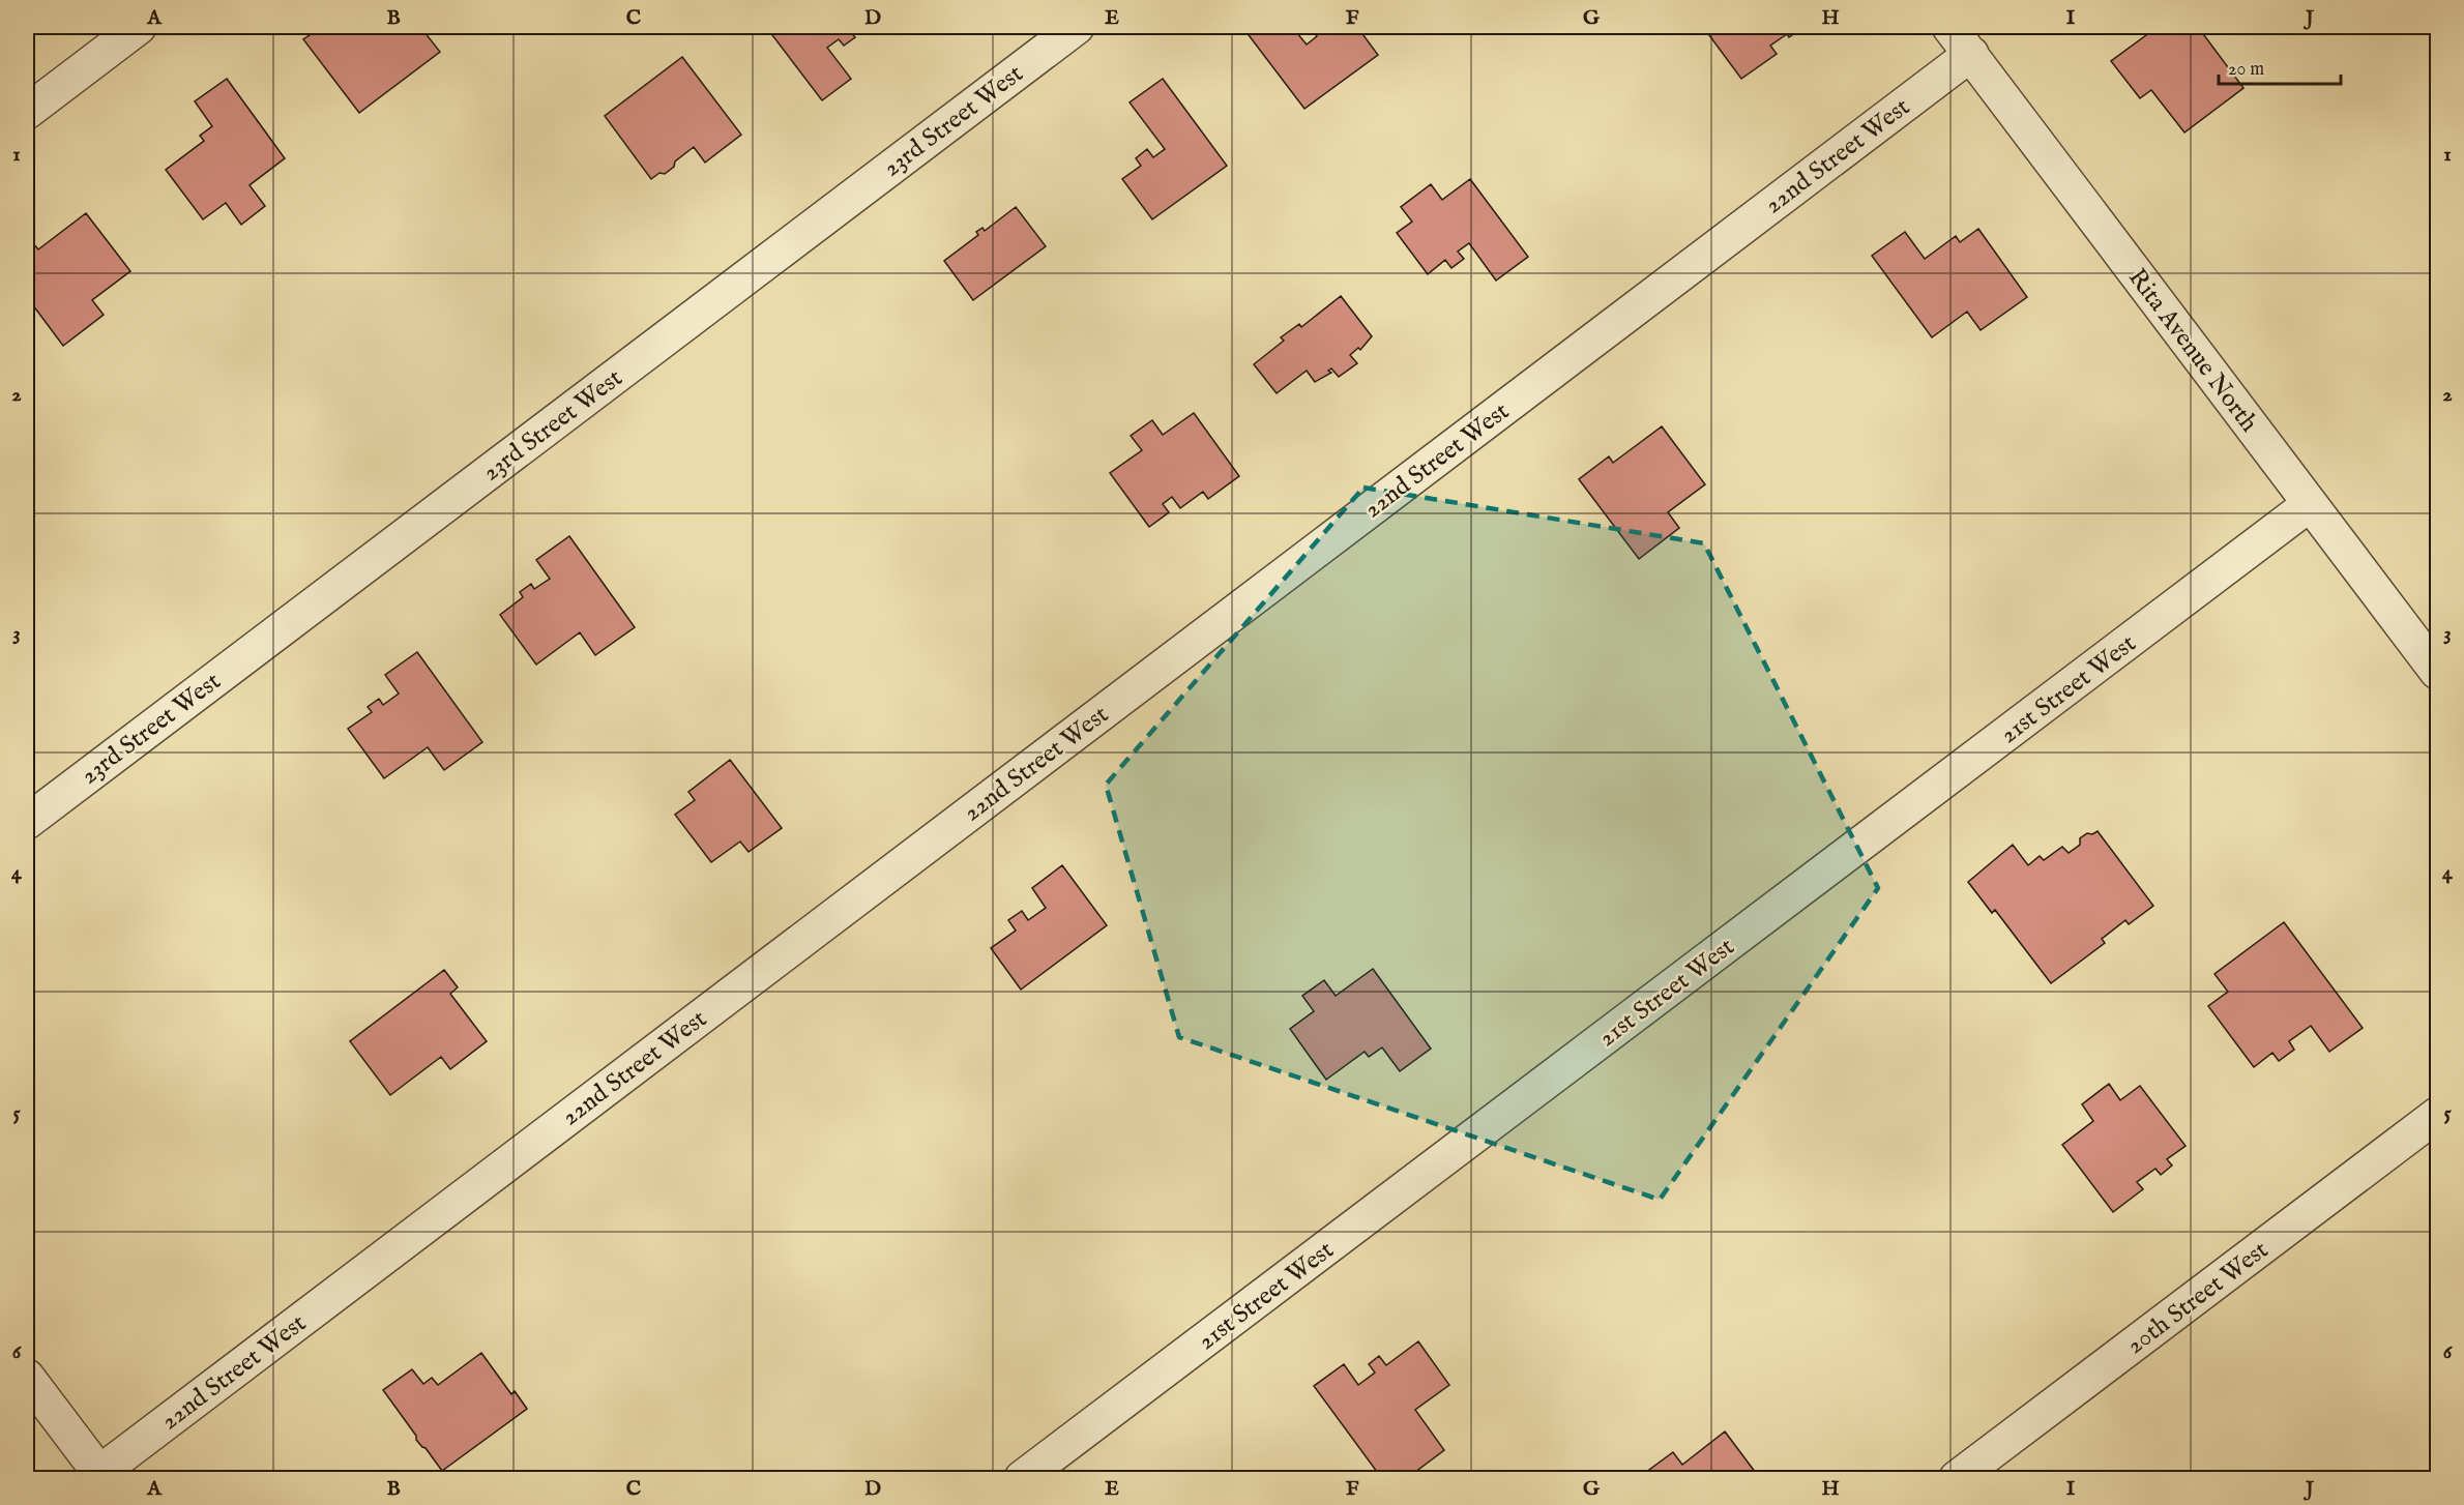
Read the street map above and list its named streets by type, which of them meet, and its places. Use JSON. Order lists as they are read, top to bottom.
{
  "streets": {
    "street": [
      "23rd Street West",
      "22nd Street West",
      "Rita Avenue North",
      "21st Street West",
      "20th Street West"
    ]
  },
  "crossings": [
    ["22nd Street West", "Rita Avenue North"],
    ["Rita Avenue North", "21st Street West"]
  ],
  "scale_bar": "20 m",
  "grid": {
    "columns": [
      "A",
      "B",
      "C",
      "D",
      "E",
      "F",
      "G",
      "H",
      "I",
      "J"
    ],
    "rows": [
      "1",
      "2",
      "3",
      "4",
      "5",
      "6"
    ]
  }
}
